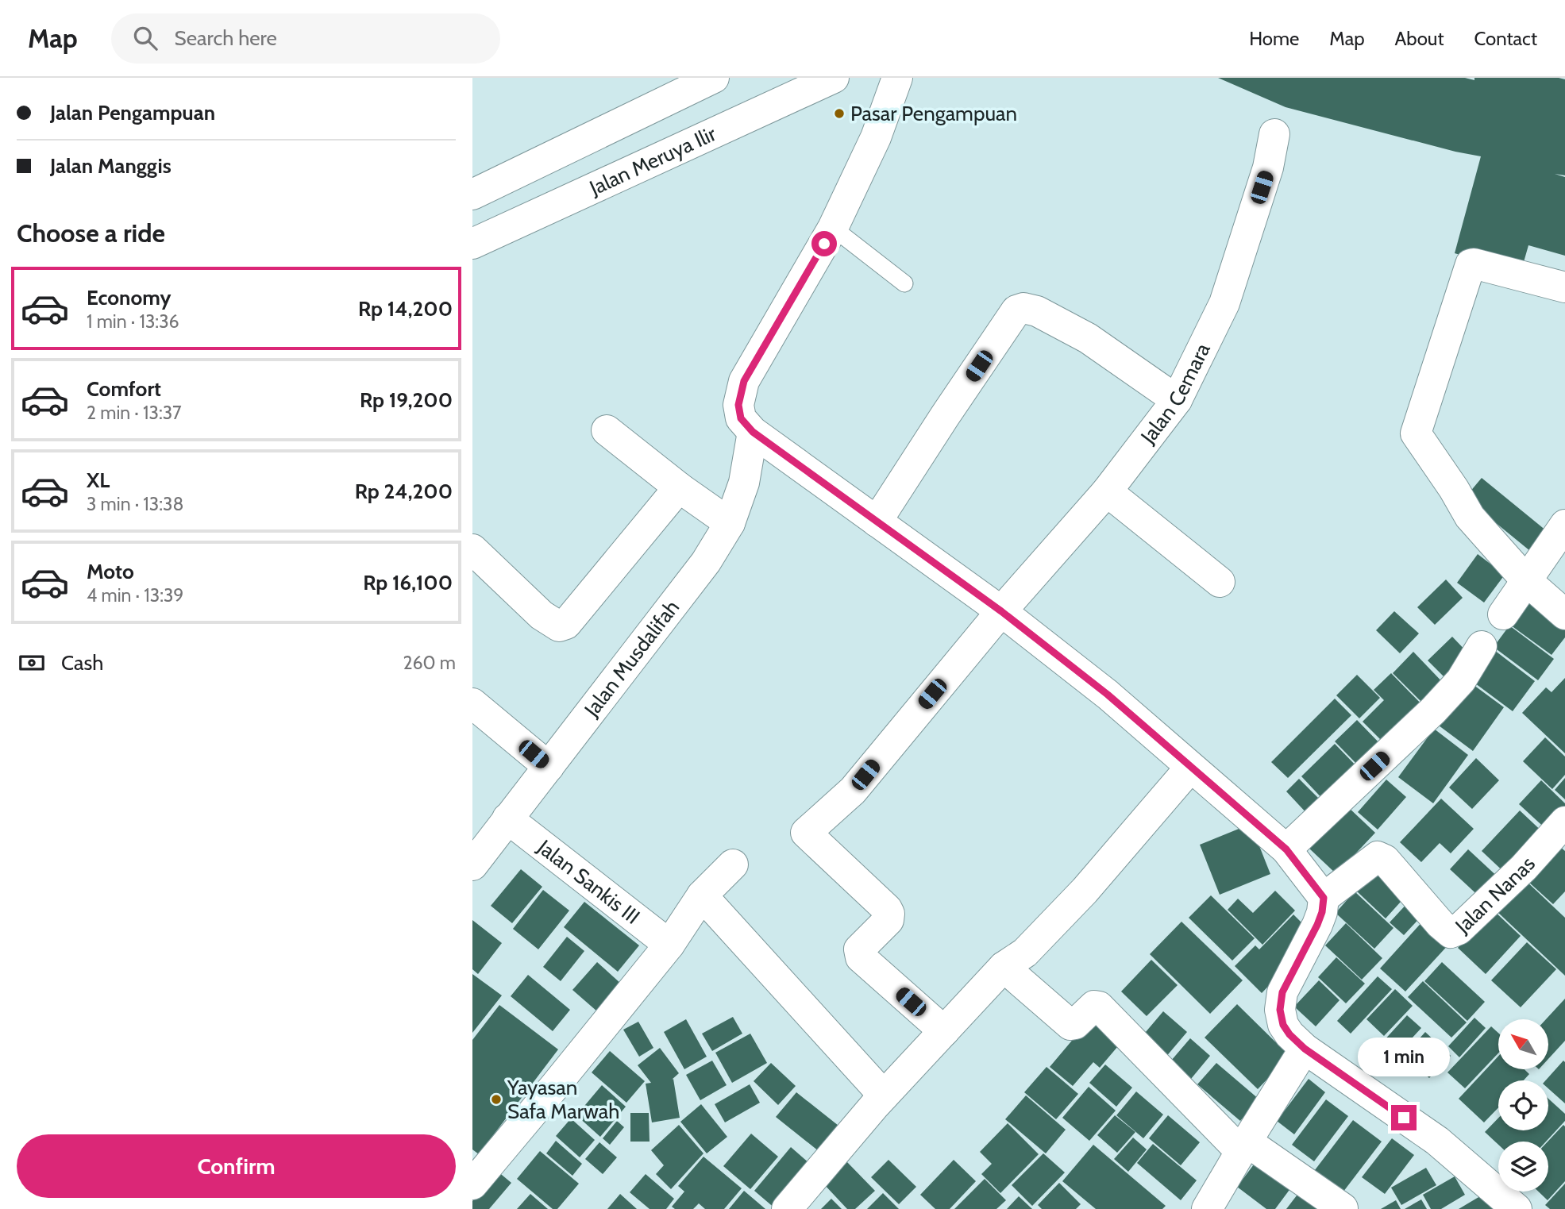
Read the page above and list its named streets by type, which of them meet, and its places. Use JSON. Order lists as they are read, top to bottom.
{
  "streets": {
    "street": [
      "Jalan Meruya Ilir",
      "Jalan Cemara",
      "Jalan Musdalifah",
      "Jalan Sankis III",
      "Jalan Nanas"
    ]
  },
  "crossings": [
    ["Jalan Musdalifah", "Jalan Sankis III"]
  ],
  "places": ["Pasar Pengampuan", "Yayasan Safa Marwah"],
  "north": "top left",
  "page": {
    "header": "Map",
    "search": "Search here",
    "nav": [
      "Home",
      "Map",
      "About",
      "Contact"
    ],
    "banner": ["Jalan Pengampuan", "Jalan Manggis"],
    "heading": "Choose a ride",
    "list": [
      {
        "name": "Economy",
        "note": "1 min · 13:36",
        "value": "Rp 14,200"
      },
      {
        "name": "Comfort",
        "note": "2 min · 13:37",
        "value": "Rp 19,200"
      },
      {
        "name": "XL",
        "note": "3 min · 13:38",
        "value": "Rp 24,200"
      },
      {
        "name": "Moto",
        "note": "4 min · 13:39",
        "value": "Rp 16,100"
      }
    ],
    "pay": ["Cash", "260 m"],
    "bubble": "1 min",
    "buttons": "Confirm"
  }
}
